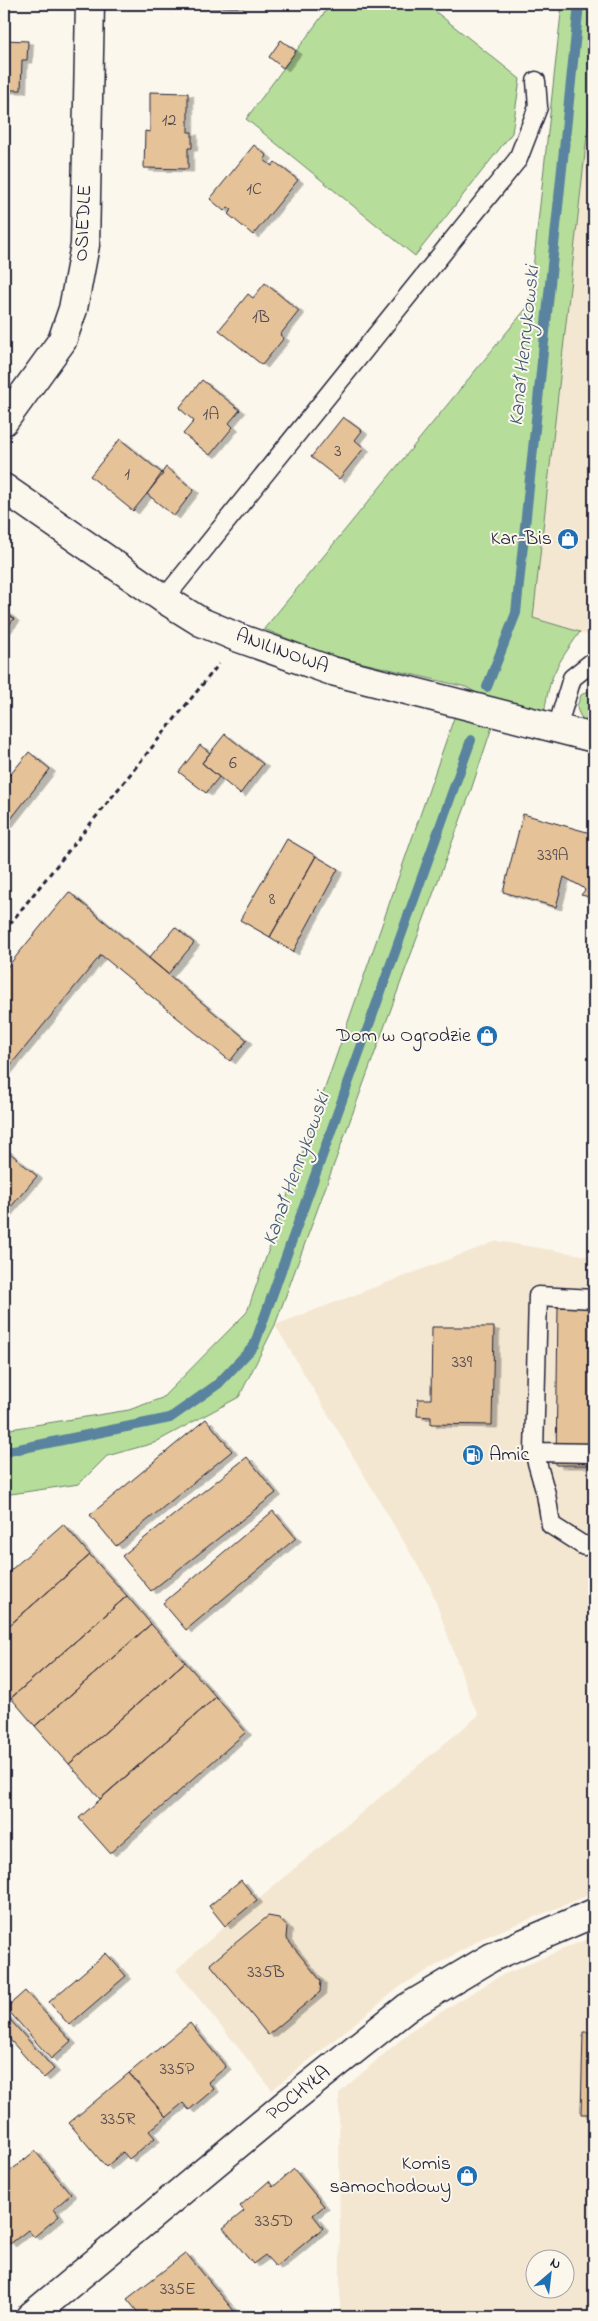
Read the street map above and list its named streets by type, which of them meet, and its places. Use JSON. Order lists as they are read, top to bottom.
{
  "streets": {
    "street": ["OSIEDLE", "ANILINOWA", "POCHYŁA"]
  },
  "water": ["Kanał Henrykowski"],
  "places": {
    "shop": ["Kar-Bis", "Dom w Ogrodzie", "Komis samochodowy"],
    "fuel station": ["Amic"]
  },
  "house_numbers": [
    "12",
    "1C",
    "1B",
    "1A",
    "3",
    "1",
    "6",
    "339A",
    "8",
    "339",
    "335B",
    "335P",
    "335R",
    "335D",
    "335E"
  ],
  "north": "top right"
}
